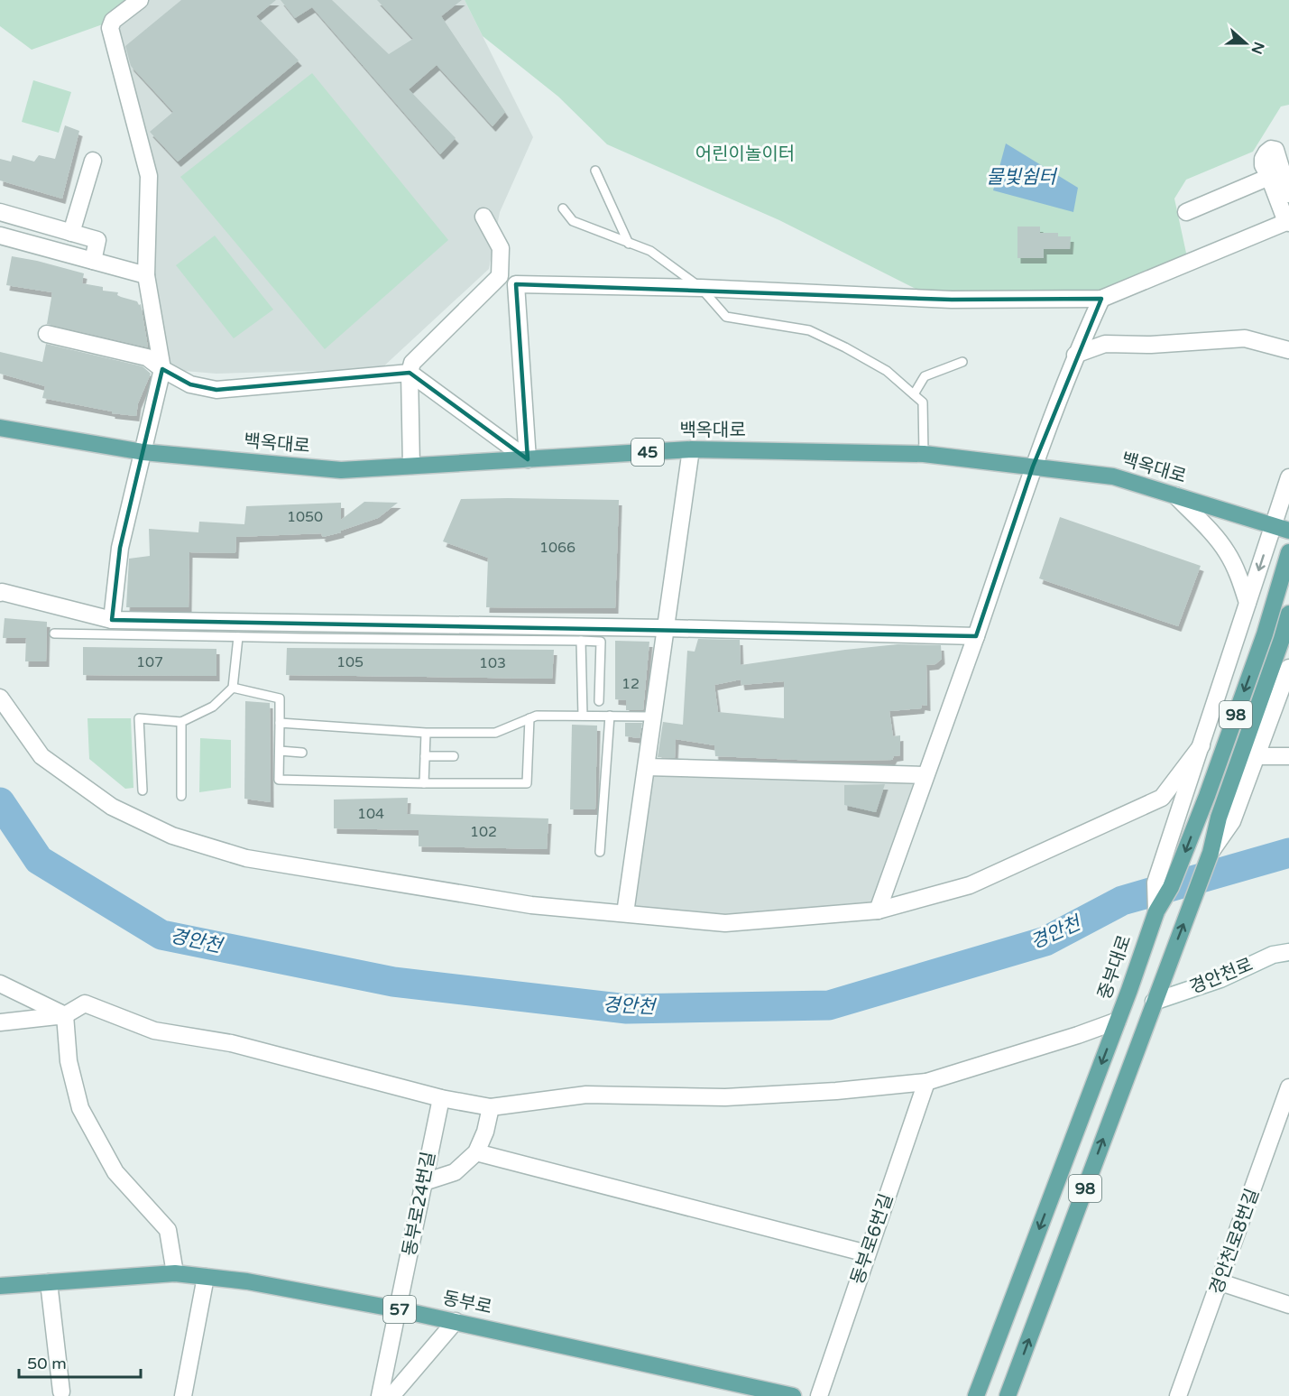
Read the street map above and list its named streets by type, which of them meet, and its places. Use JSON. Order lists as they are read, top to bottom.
{
  "streets": {
    "main road": [
      "백옥대로",
      "45",
      "98",
      "중부대로",
      "동부로",
      "57"
    ],
    "street": [
      "경안천로",
      "동부로24번길",
      "동부로6번길",
      "경안천로8번길"
    ]
  },
  "crossings": [
    ["98", "경안천로"],
    ["동부로24번길", "동부로"]
  ],
  "water": ["물빛쉼터", "경안천"],
  "parks": ["어린이놀이터"],
  "house_numbers": [
    "1050",
    "1066",
    "107",
    "105",
    "103",
    "12",
    "104",
    "102"
  ],
  "scale_bar": "50 m",
  "north": "right"
}
